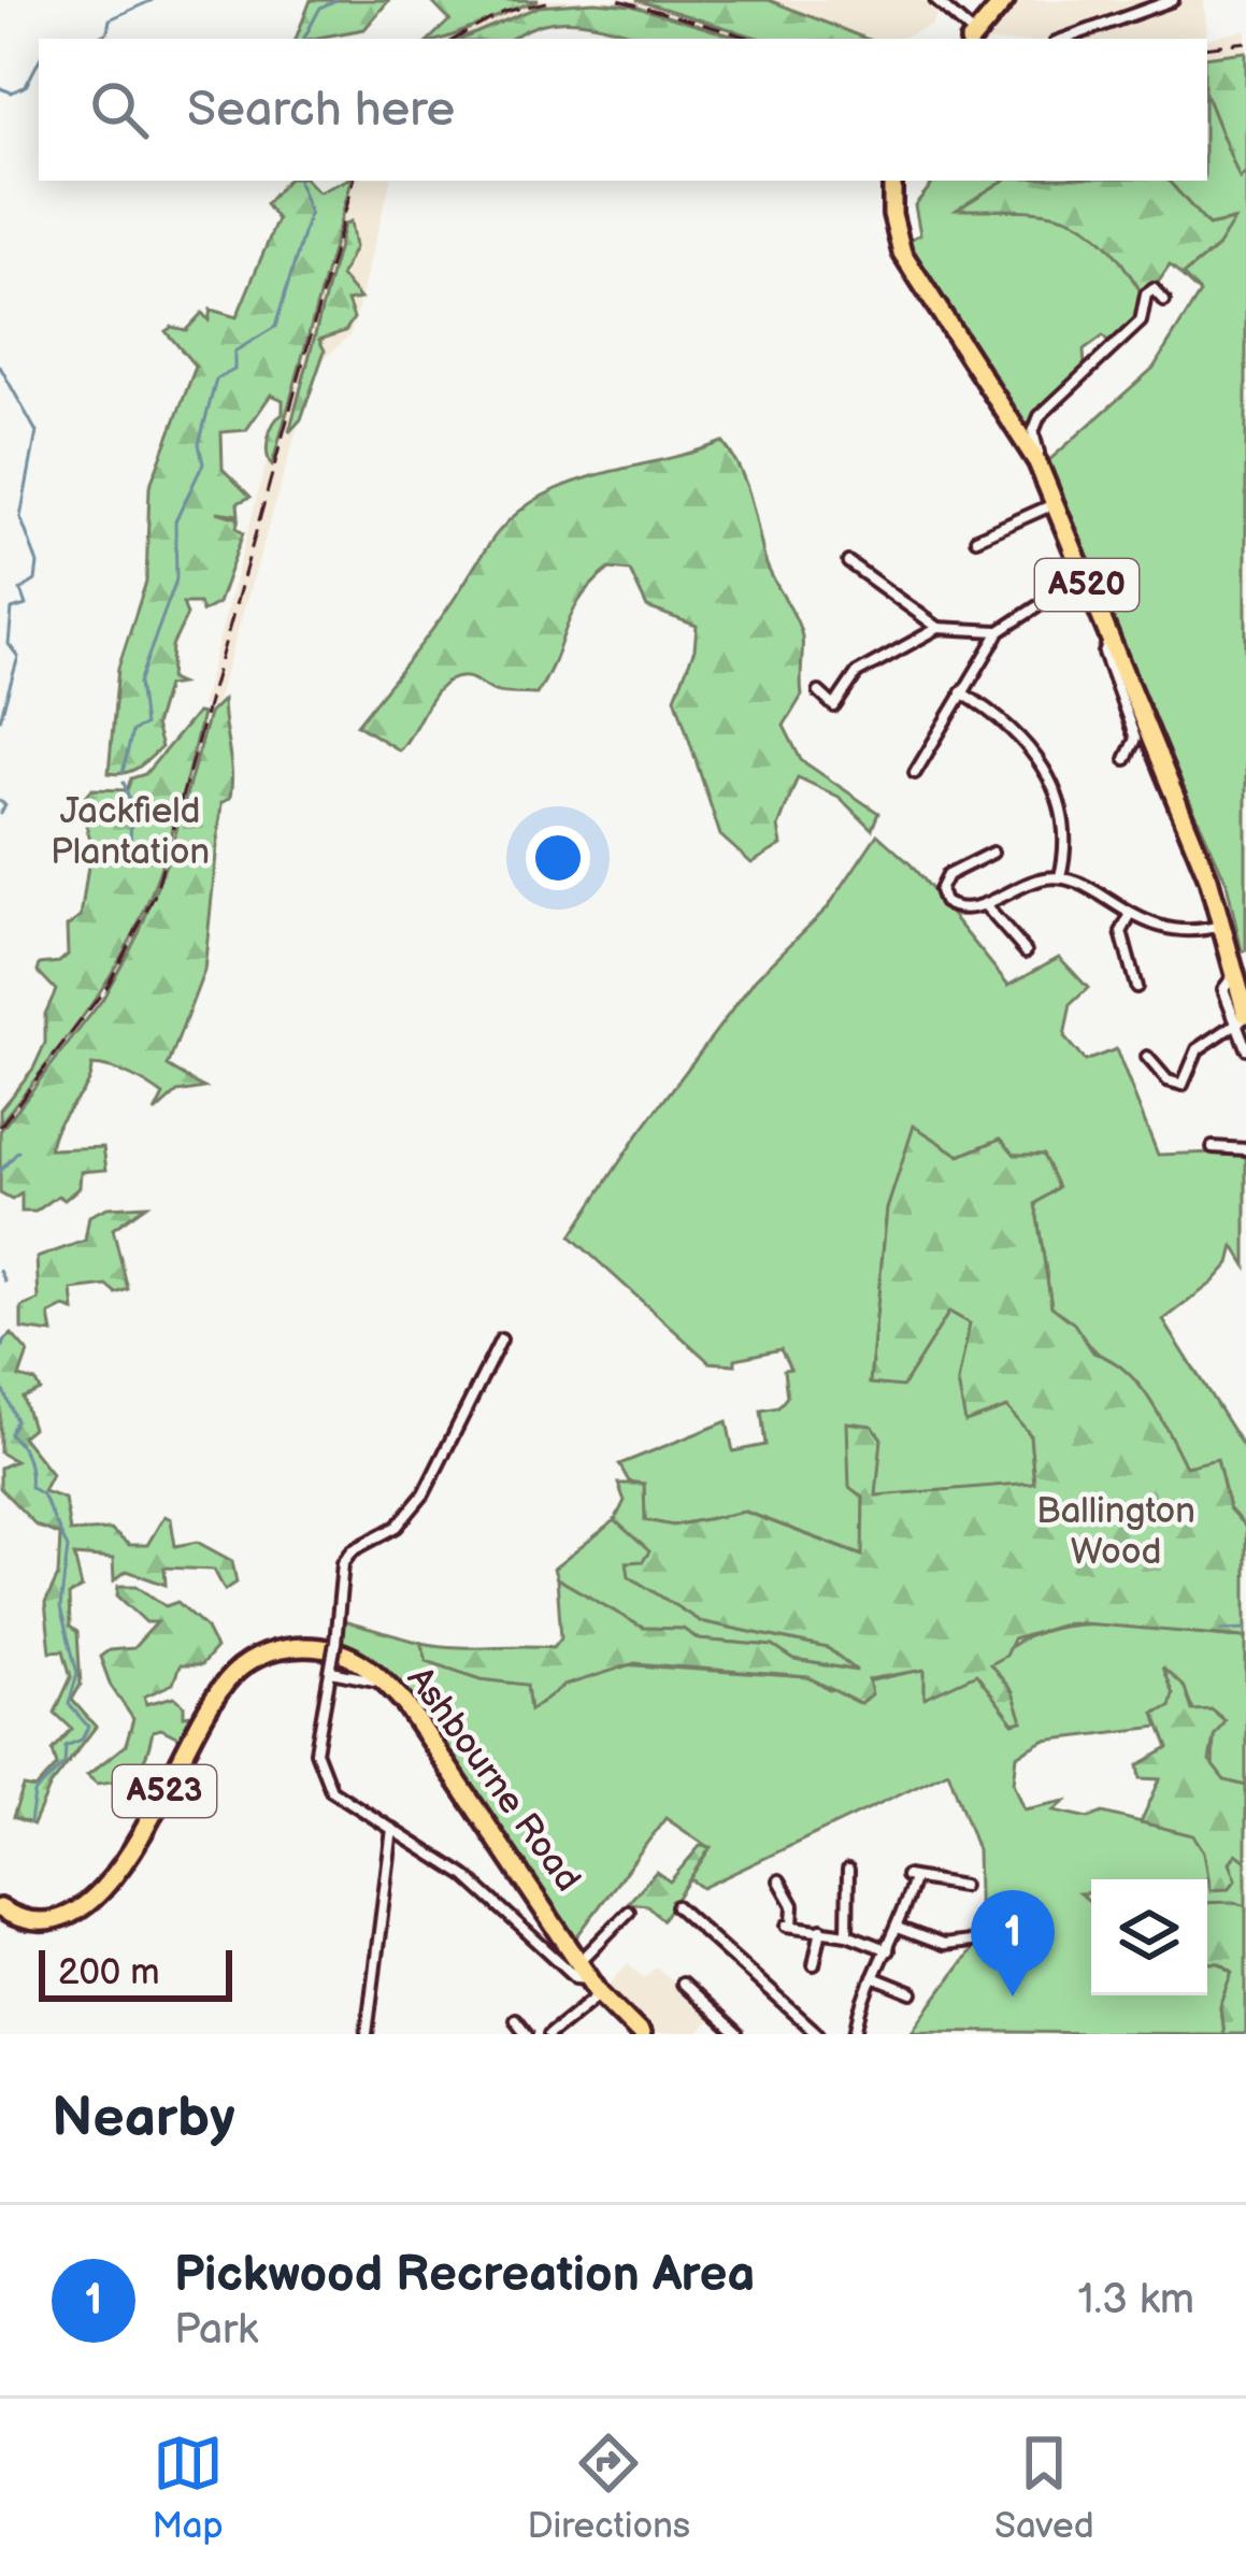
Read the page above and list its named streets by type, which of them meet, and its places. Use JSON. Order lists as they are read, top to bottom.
{
  "streets": {
    "highway": ["A520", "Ashbourne Road", "A523"]
  },
  "parks": ["Jackfield Plantation", "Ballington Wood"],
  "scale_bar": "200 m",
  "page": {
    "search": "Search here",
    "pins": "1",
    "scale": "200 m",
    "heading": "Nearby",
    "list": [
      {
        "mark": "1",
        "name": "Pickwood Recreation Area",
        "note": "Park",
        "value": "1.3 km"
      }
    ],
    "nav": ["Map", "Directions", "Saved"]
  }
}
